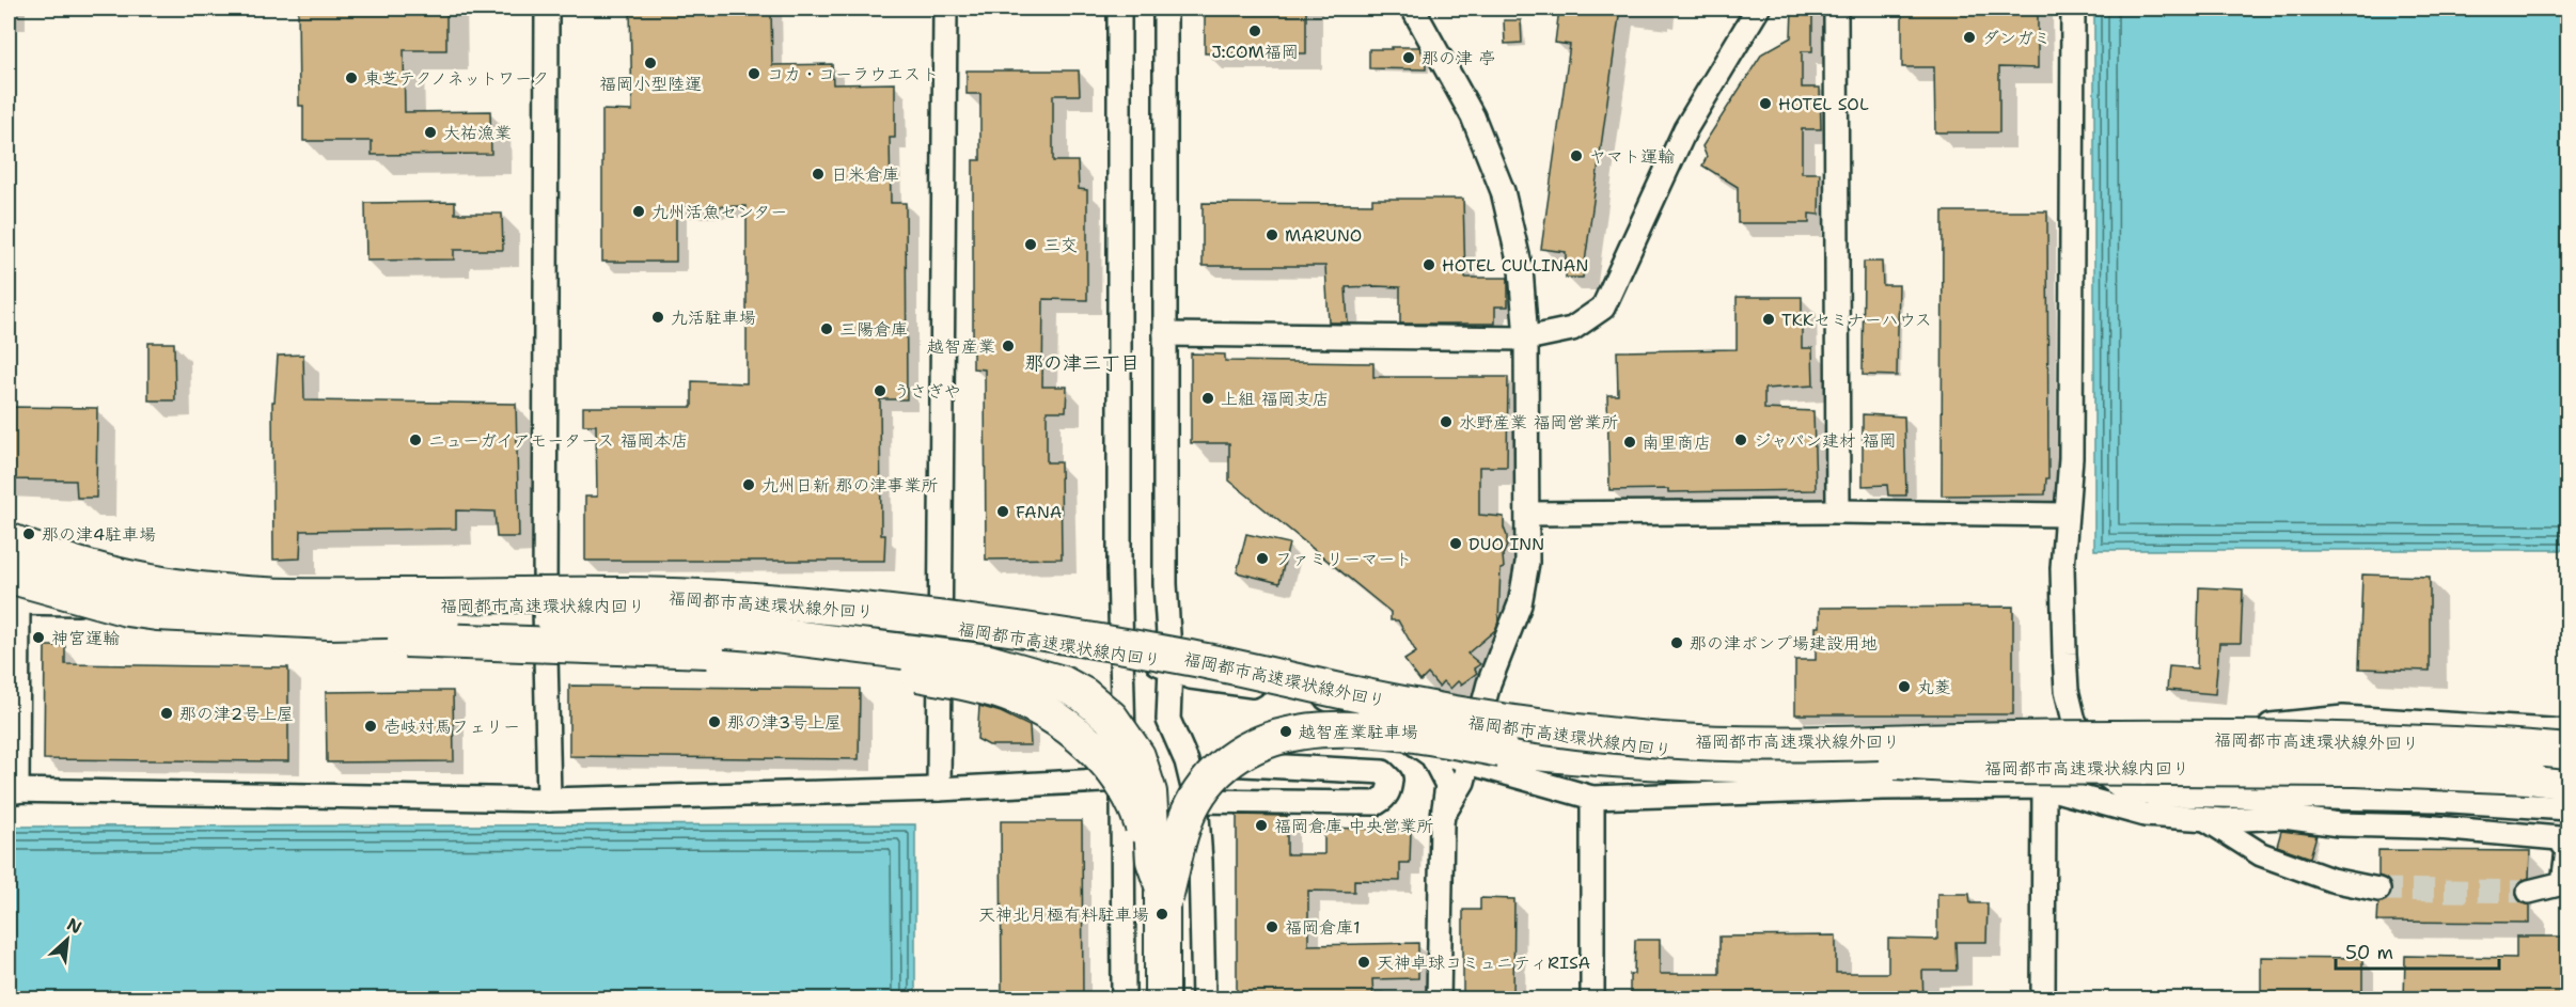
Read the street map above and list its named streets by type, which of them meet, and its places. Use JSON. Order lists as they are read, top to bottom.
{
  "streets": {
    "highway": ["福岡都市高速環状線外回り", "福岡都市高速環状線内回り"]
  },
  "districts": ["那の津三丁目"],
  "places": [
    "J:COM福岡",
    "ダンガミ",
    "那の津 亭",
    "福岡小型陸運",
    "コカ・コーラウエスト",
    "東芝テクノネットワーク",
    "HOTEL SOL",
    "大祐漁業",
    "ヤマト運輸",
    "日米倉庫",
    "九州活魚センター",
    "MARUNO",
    "三交",
    "HOTEL CULLINAN",
    "九活駐車場",
    "TKKセミナーハウス",
    "三陽倉庫",
    "越智産業",
    "うさぎや",
    "上組 福岡支店",
    "水野産業 福岡営業所",
    "ニューガイアモータース 福岡本店",
    "ジャパン建材 福岡",
    "南里商店",
    "九州日新 那の津事業所",
    "FANA",
    "那の津4駐車場",
    "DUO INN",
    "ファミリーマート",
    "神宮運輸",
    "那の津ポンプ場建設用地",
    "丸菱",
    "那の津2号上屋",
    "那の津3号上屋",
    "壱岐対馬フェリー",
    "越智産業駐車場",
    "福岡倉庫 中央営業所",
    "天神北月極有料駐車場",
    "福岡倉庫1",
    "天神卓球コミュニティRISA"
  ],
  "scale_bar": "50 m",
  "north": "top right"
}
